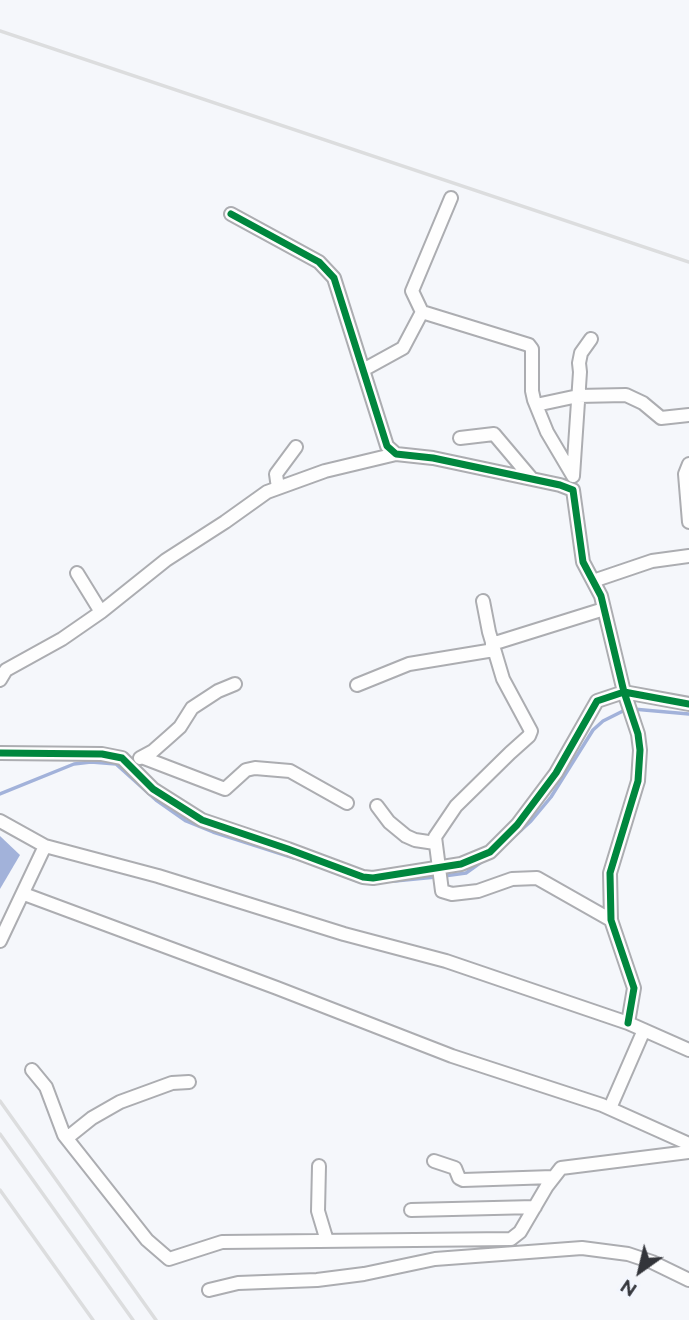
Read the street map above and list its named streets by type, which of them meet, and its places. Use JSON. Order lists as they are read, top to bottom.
{
  "north": "bottom left"
}
